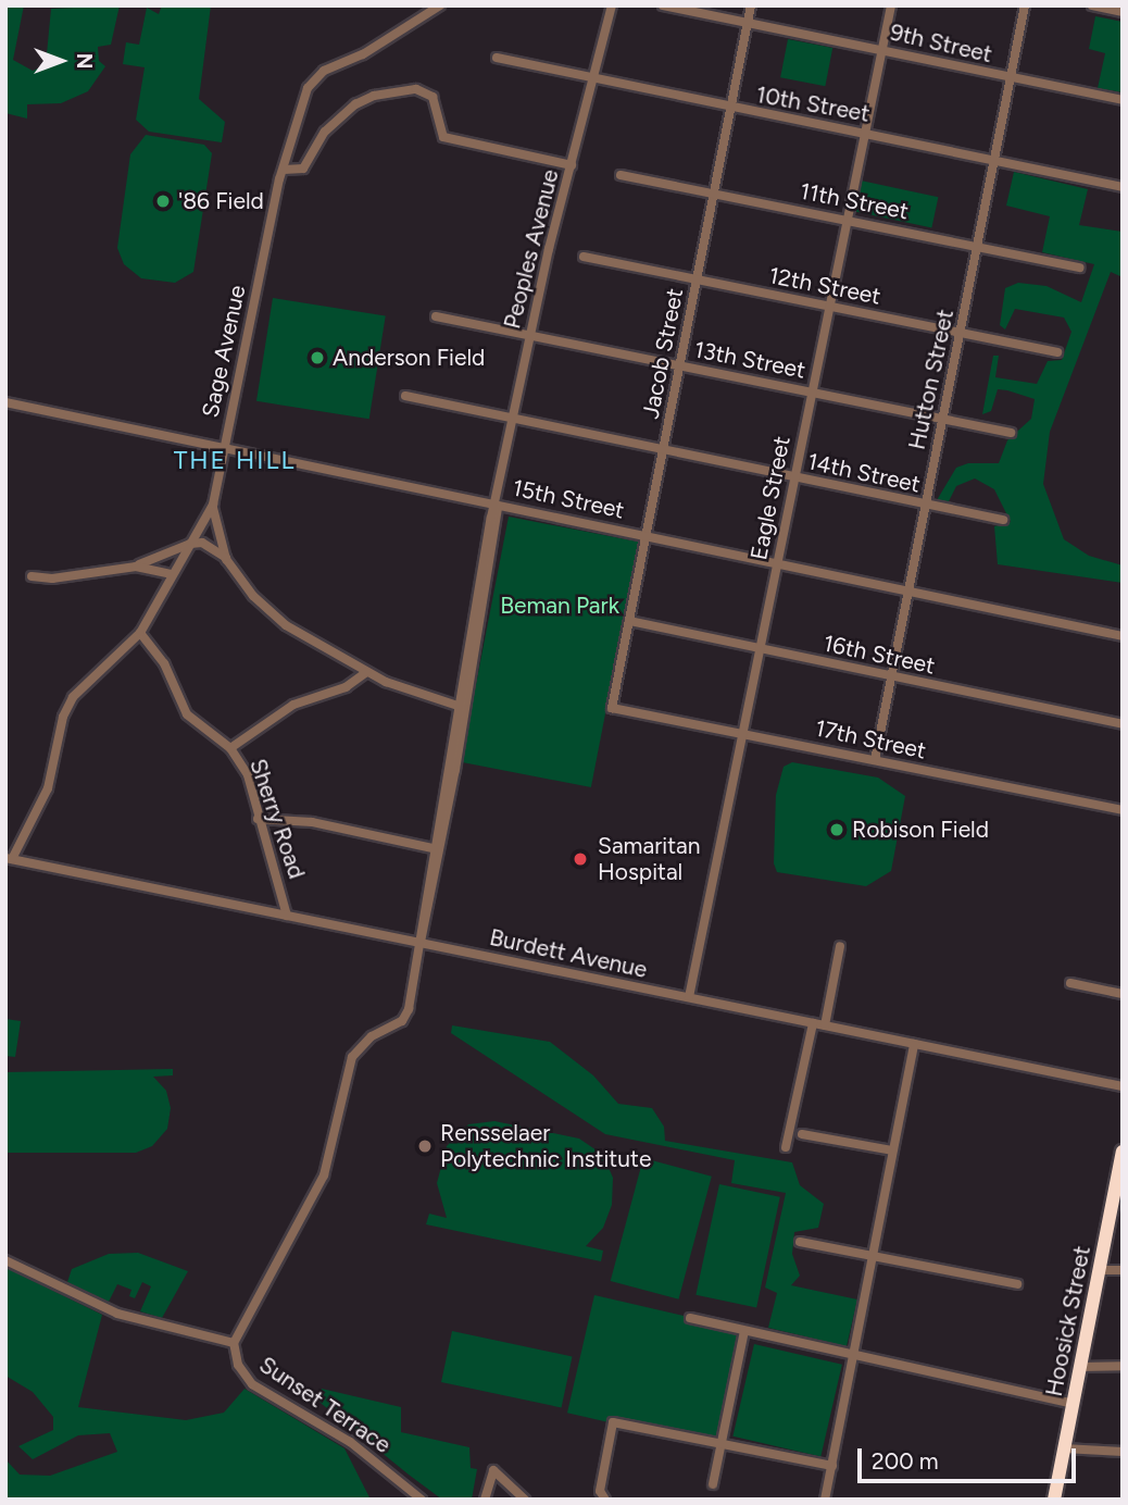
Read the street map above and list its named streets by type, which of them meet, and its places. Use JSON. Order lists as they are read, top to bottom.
{
  "streets": {
    "highway": ["Hoosick Street"],
    "street": [
      "9th Street",
      "10th Street",
      "11th Street",
      "Peoples Avenue",
      "12th Street",
      "Sage Avenue",
      "Jacob Street",
      "13th Street",
      "Hutton Street",
      "14th Street",
      "Eagle Street",
      "15th Street",
      "16th Street",
      "17th Street",
      "Sherry Road",
      "Burdett Avenue",
      "Sunset Terrace"
    ]
  },
  "crossings": [
    ["9th Street", "Jacob Street"],
    ["9th Street", "Hutton Street"],
    ["9th Street", "Eagle Street"],
    ["10th Street", "Peoples Avenue"],
    ["10th Street", "Jacob Street"],
    ["10th Street", "Hutton Street"],
    ["10th Street", "Eagle Street"],
    ["11th Street", "Jacob Street"],
    ["11th Street", "Hutton Street"],
    ["11th Street", "Eagle Street"],
    ["Peoples Avenue", "13th Street"],
    ["Peoples Avenue", "14th Street"],
    ["Peoples Avenue", "15th Street"],
    ["Peoples Avenue", "Burdett Avenue"],
    ["Peoples Avenue", "Sunset Terrace"],
    ["12th Street", "Jacob Street"],
    ["12th Street", "Hutton Street"],
    ["12th Street", "Eagle Street"],
    ["Sage Avenue", "15th Street"],
    ["Sage Avenue", "Sherry Road"],
    ["Sage Avenue", "Burdett Avenue"],
    ["Jacob Street", "13th Street"],
    ["Jacob Street", "14th Street"],
    ["Jacob Street", "15th Street"],
    ["Jacob Street", "16th Street"],
    ["Jacob Street", "17th Street"],
    ["13th Street", "Hutton Street"],
    ["13th Street", "Eagle Street"],
    ["Hutton Street", "14th Street"],
    ["Hutton Street", "15th Street"],
    ["Hutton Street", "16th Street"],
    ["Hutton Street", "17th Street"],
    ["14th Street", "Eagle Street"],
    ["Eagle Street", "15th Street"],
    ["Eagle Street", "16th Street"],
    ["Eagle Street", "17th Street"],
    ["Eagle Street", "Burdett Avenue"],
    ["Sherry Road", "Burdett Avenue"]
  ],
  "districts": ["THE HILL"],
  "parks": ["Beman Park"],
  "places": [
    "'86 Field",
    "Anderson Field",
    "Robison Field",
    "Samaritan Hospital",
    "Rensselaer Polytechnic Institute"
  ],
  "scale_bar": "200 m",
  "north": "right"
}
